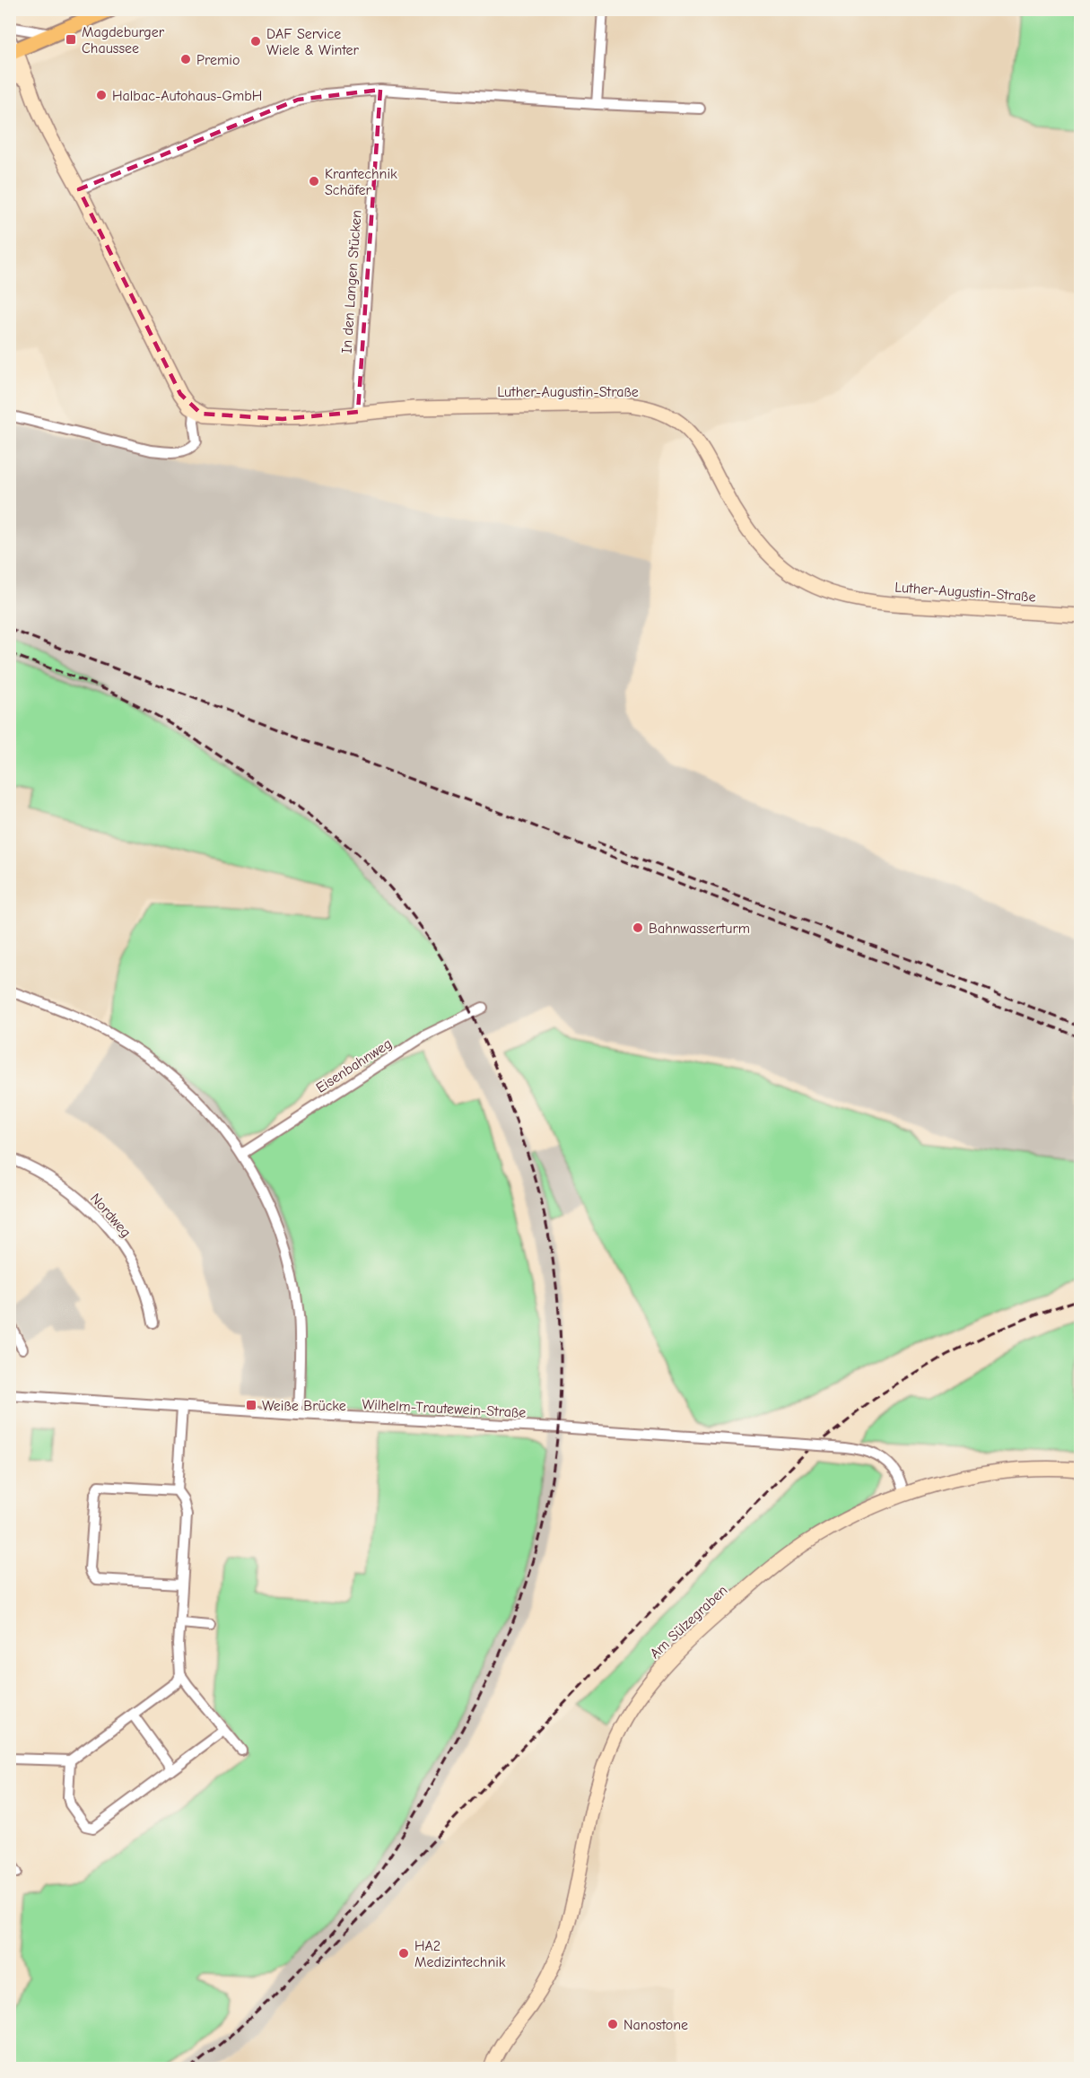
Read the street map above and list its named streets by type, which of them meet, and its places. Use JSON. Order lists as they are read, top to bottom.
{
  "streets": {
    "street": [
      "In den Langen Stücken",
      "Luther-Augustin-Straße",
      "Eisenbahnweg",
      "Nordweg",
      "Wilhelm-Trautewein-Straße",
      "Am Sülzegraben"
    ]
  },
  "crossings": [
    ["In den Langen Stücken", "Luther-Augustin-Straße"],
    ["Wilhelm-Trautewein-Straße", "Am Sülzegraben"]
  ],
  "places": {
    "transit": ["Magdeburger Chaussee", "Weiße Brücke"],
    "other": [
      "DAF Service Wiele & Winter",
      "Premio",
      "Halbac-Autohaus-GmbH",
      "Krantechnik Schäfer",
      "Bahnwasserturm",
      "HA2 Medizintechnik",
      "Nanostone"
    ]
  }
}
